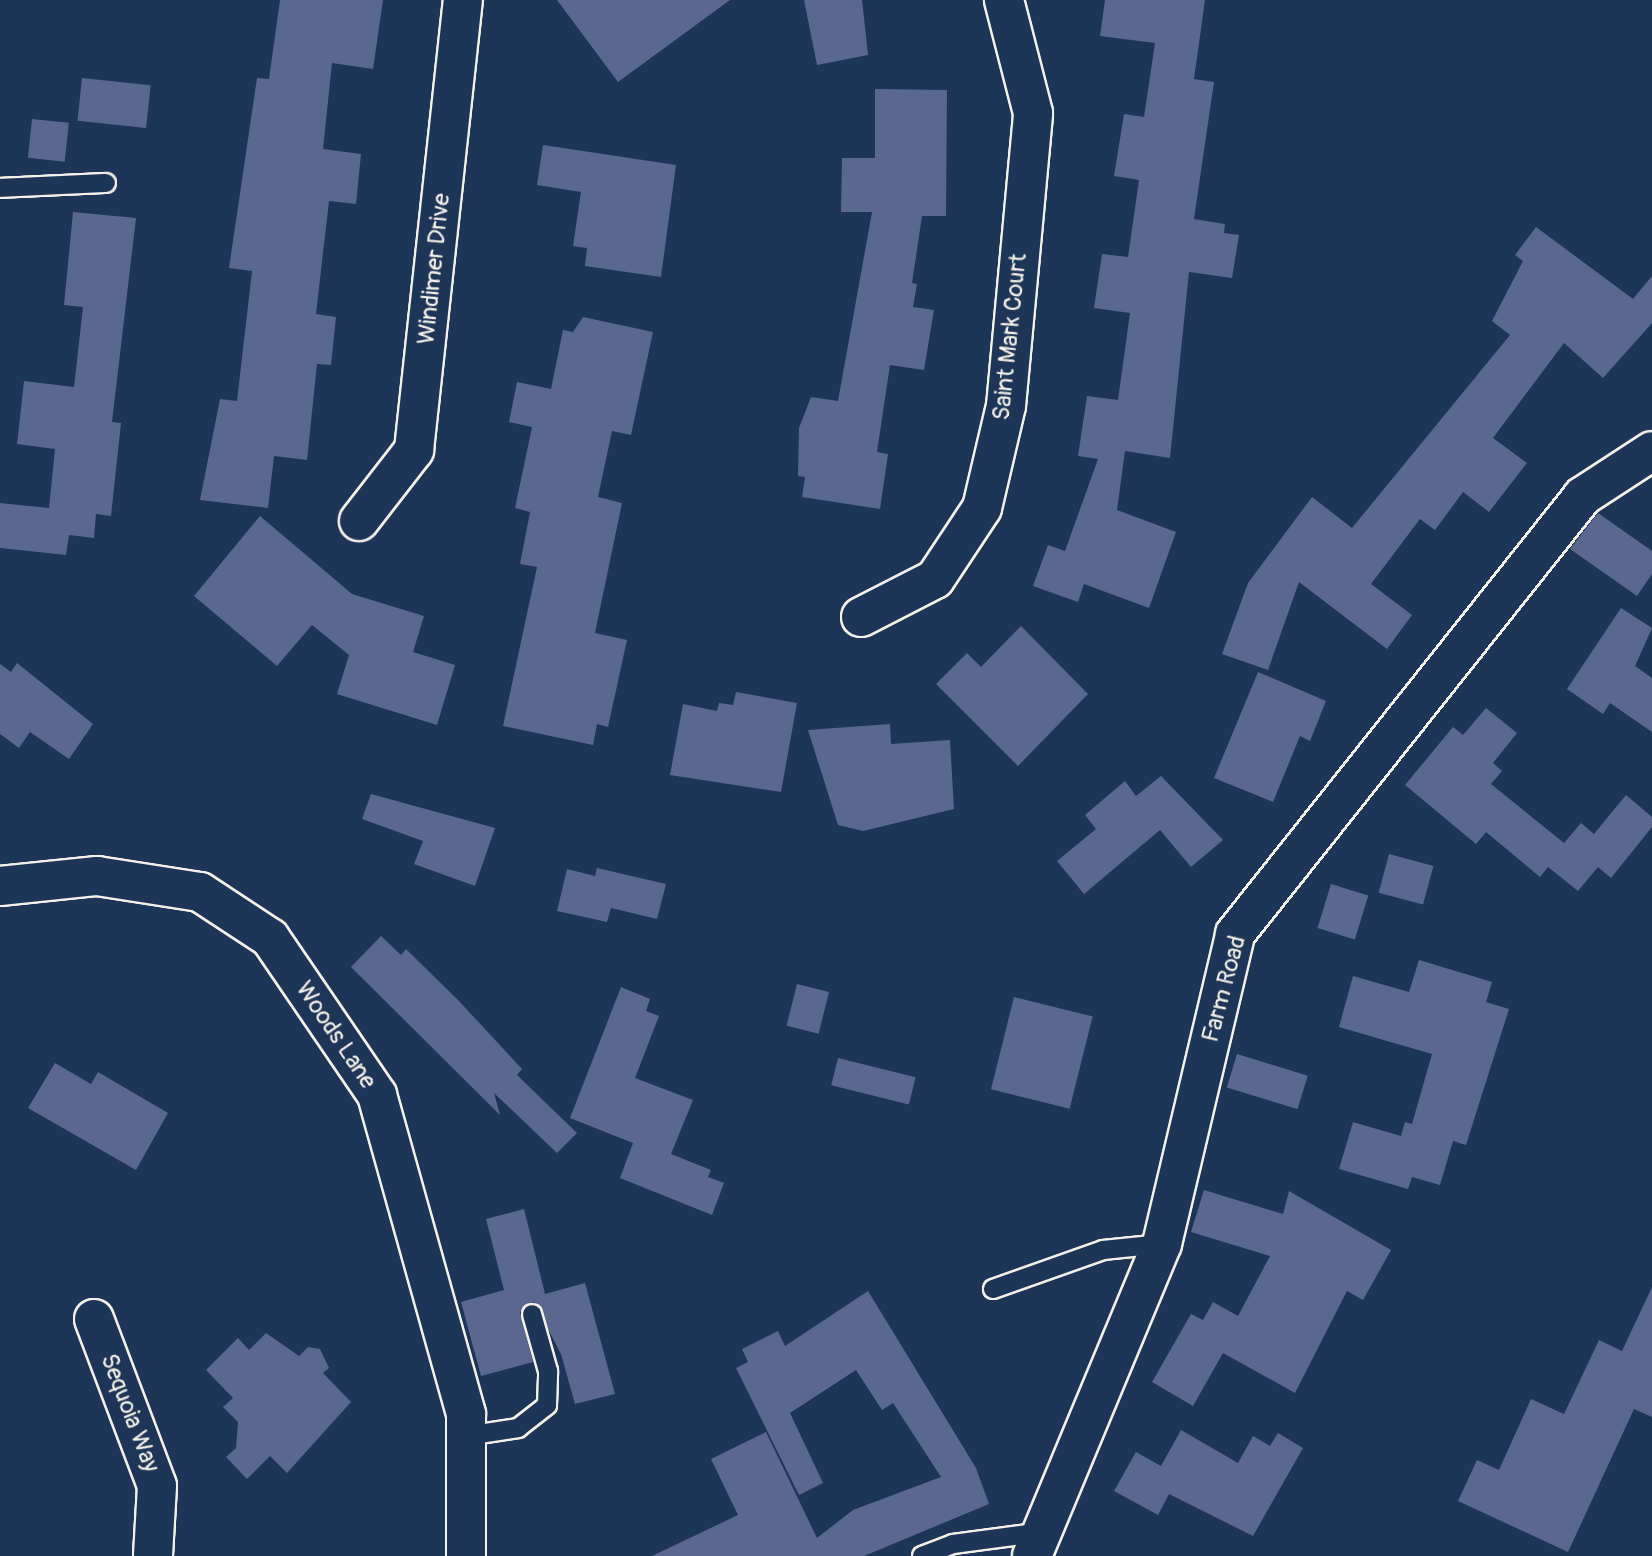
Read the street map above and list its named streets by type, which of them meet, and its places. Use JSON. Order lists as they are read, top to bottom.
{
  "streets": {
    "street": [
      "Windimer Drive",
      "Saint Mark Court",
      "Farm Road",
      "Woods Lane",
      "Sequoia Way"
    ]
  }
}
